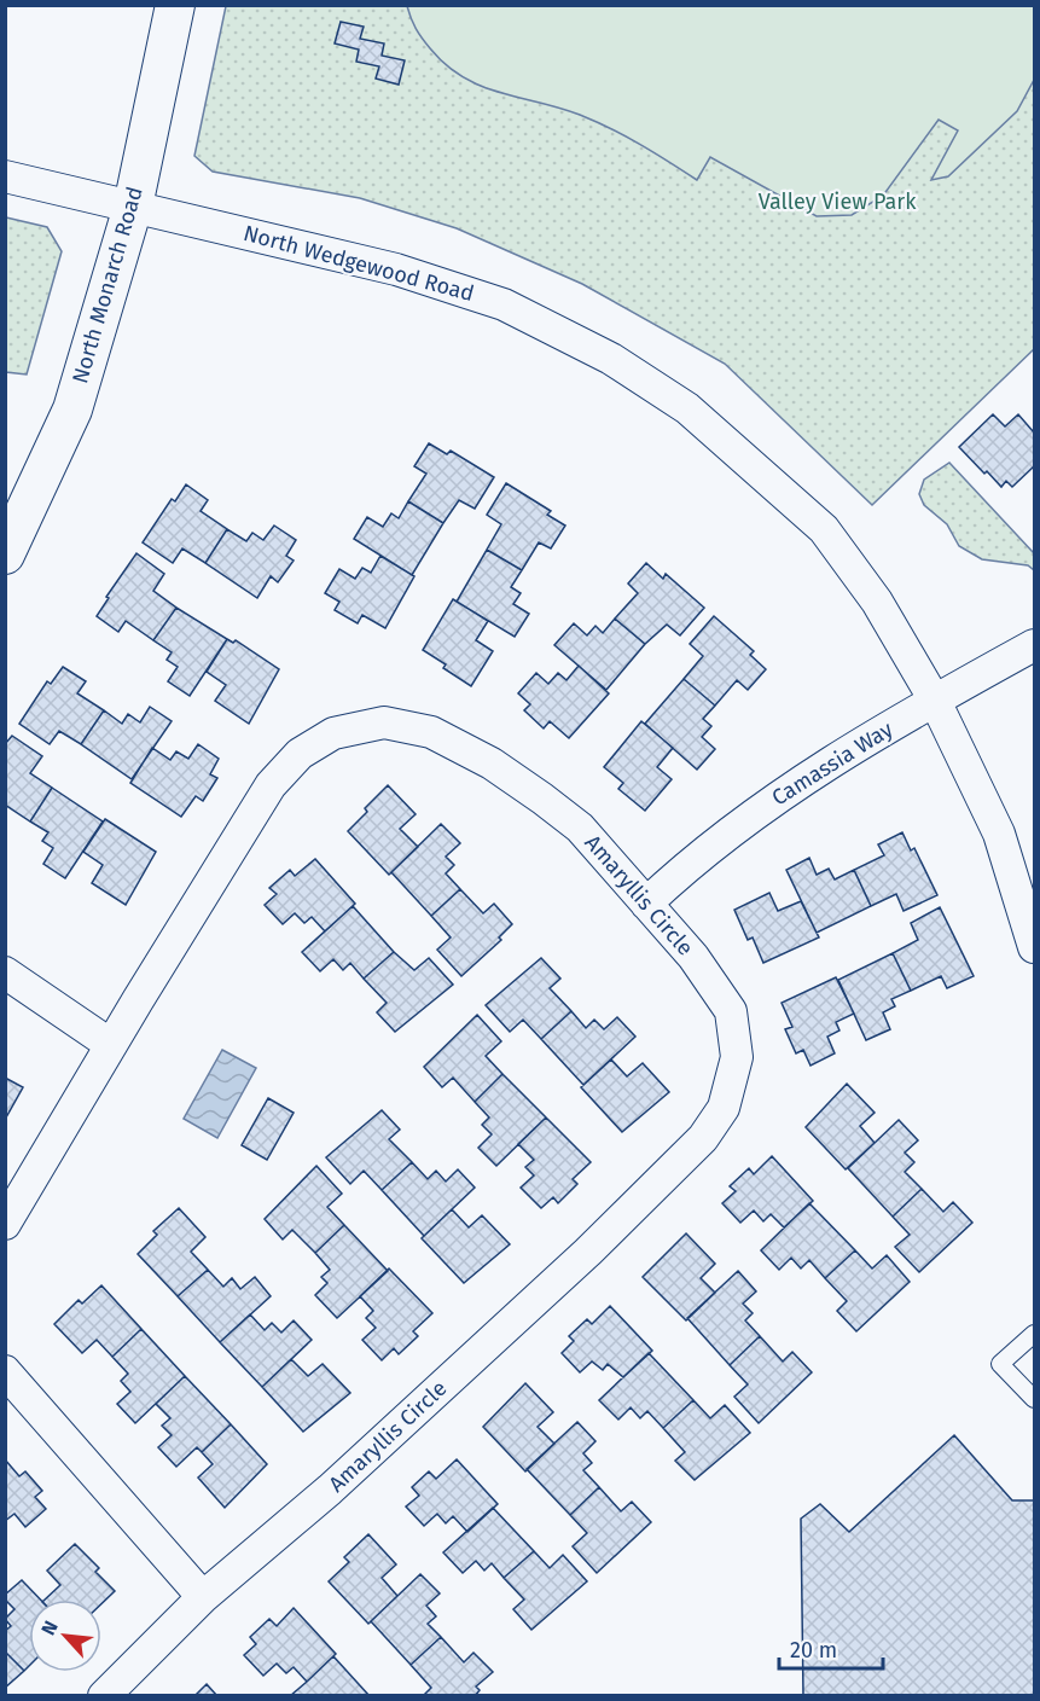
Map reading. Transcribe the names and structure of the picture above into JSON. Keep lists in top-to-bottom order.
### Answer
{
  "streets": {
    "street": [
      "North Wedgewood Road",
      "North Monarch Road",
      "Camassia Way",
      "Amaryllis Circle"
    ]
  },
  "crossings": [
    ["North Wedgewood Road", "North Monarch Road"],
    ["North Wedgewood Road", "Camassia Way"],
    ["Camassia Way", "Amaryllis Circle"]
  ],
  "parks": ["Valley View Park"],
  "scale_bar": "20 m",
  "north": "top left"
}
